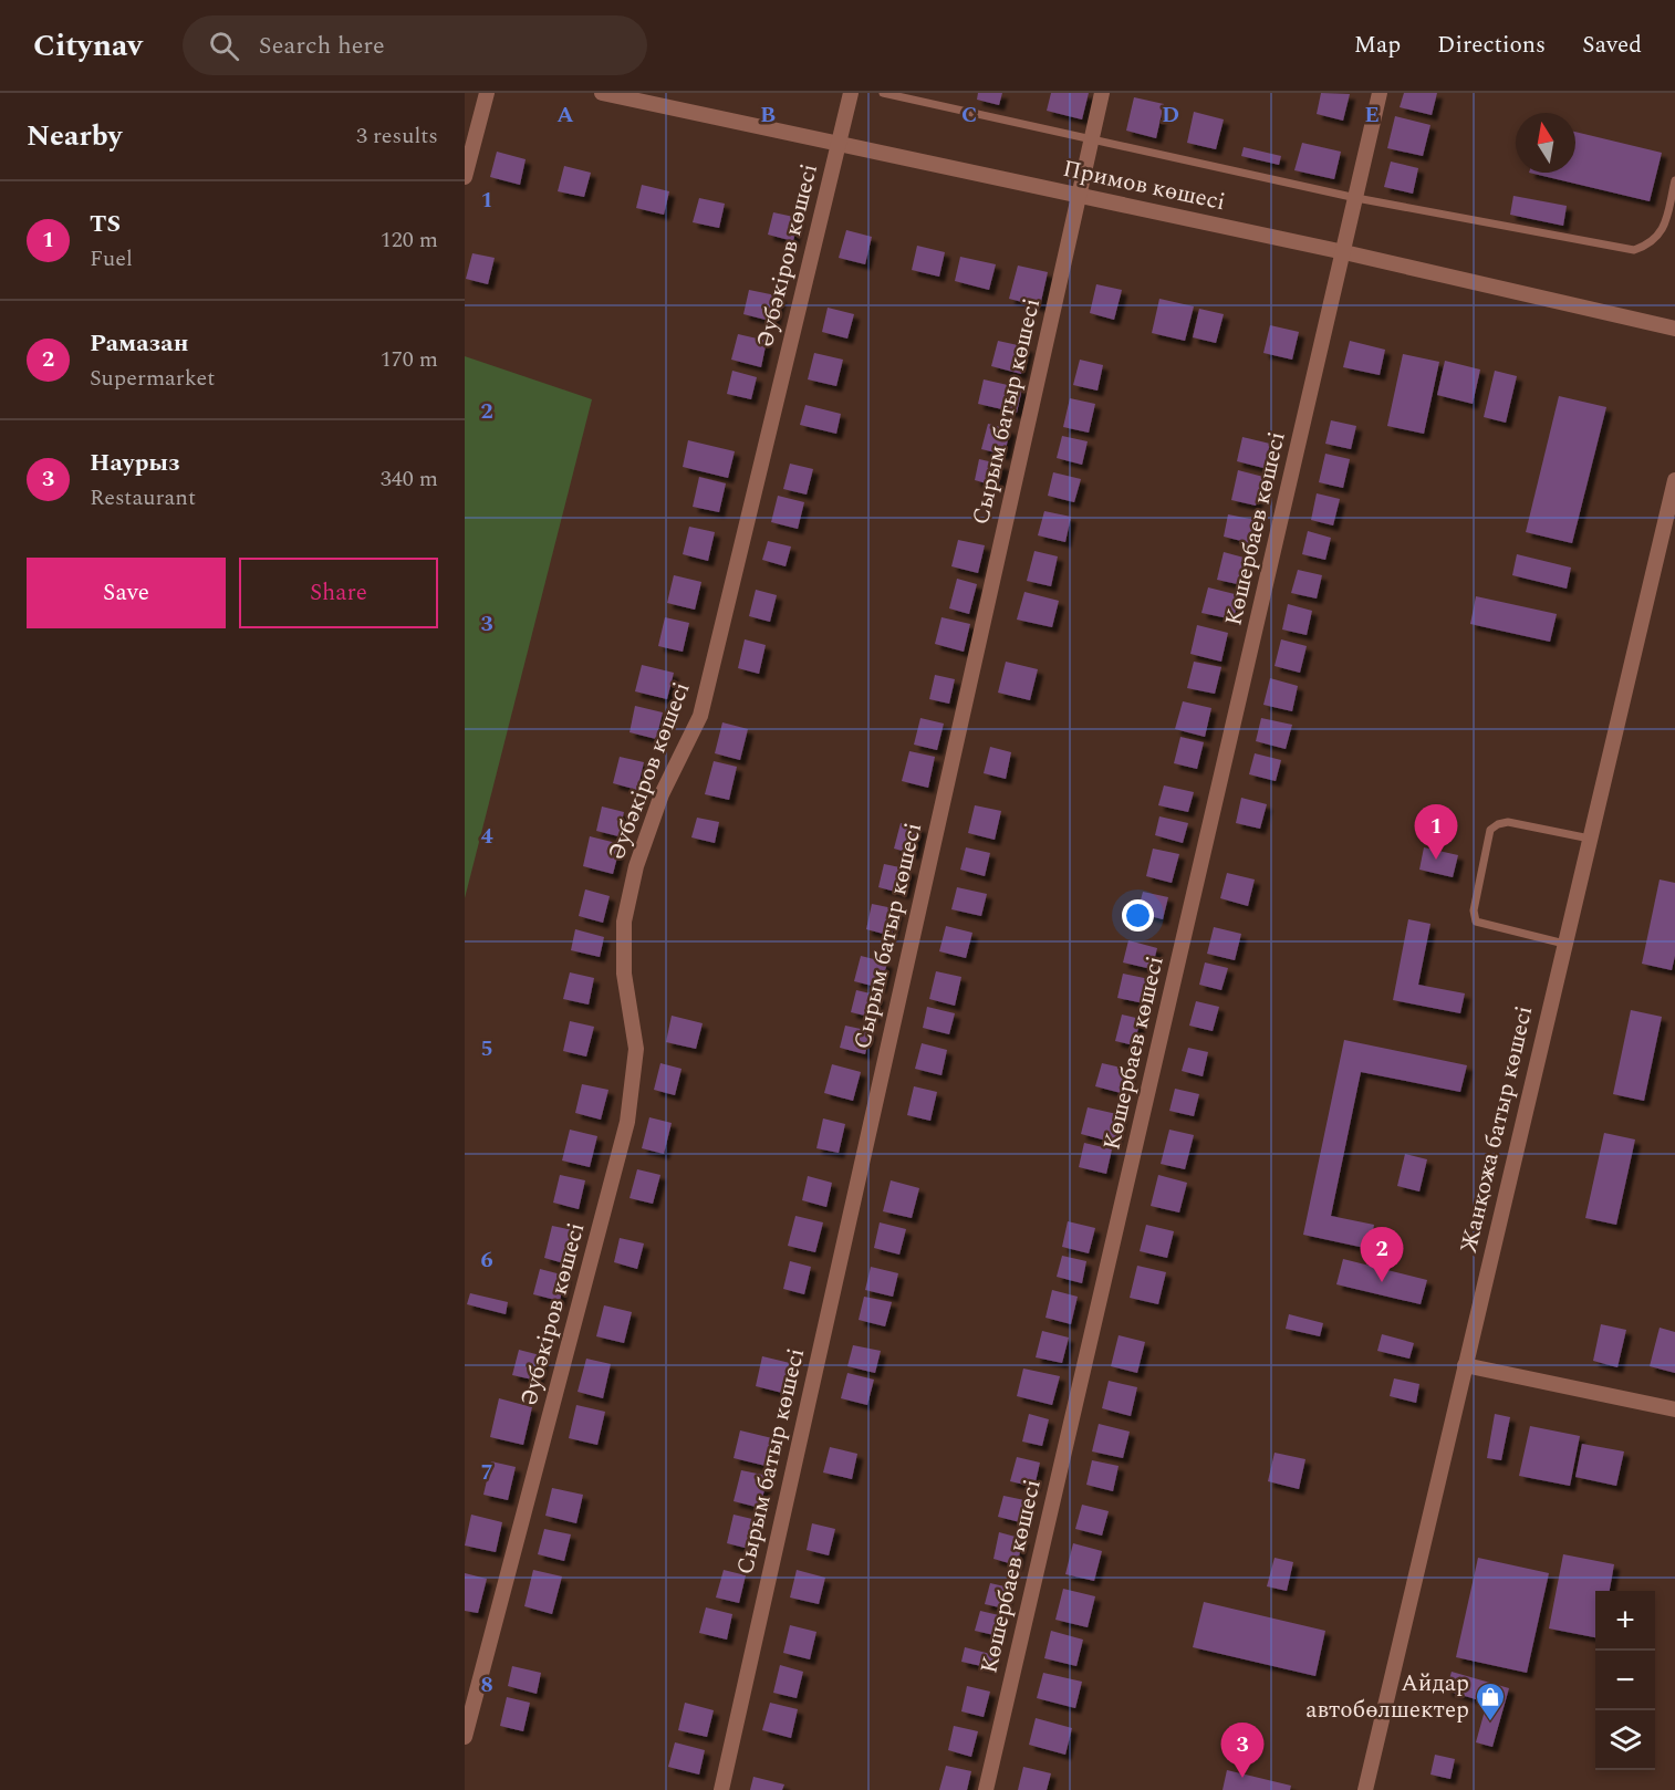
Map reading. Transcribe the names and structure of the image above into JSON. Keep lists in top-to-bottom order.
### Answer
{
  "streets": {
    "street": [
      "Примов көшесі",
      "Әубәкіров көшесі",
      "Сырым батыр көшесі",
      "Көшербаев көшесі",
      "Жанқожа батыр көшесі"
    ]
  },
  "crossings": [
    ["Примов көшесі", "Әубәкіров көшесі"],
    ["Примов көшесі", "Сырым батыр көшесі"],
    ["Примов көшесі", "Көшербаев көшесі"]
  ],
  "places": {
    "shop": ["Айдар автобөлшектер"]
  },
  "north": "top",
  "page": {
    "header": "Citynav",
    "search": "Search here",
    "nav": ["Map", "Directions", "Saved"],
    "heading": ["Nearby", "3 results"],
    "list": [
      {
        "mark": "1",
        "name": "TS",
        "note": "Fuel",
        "value": "120 m"
      },
      {
        "mark": "2",
        "name": "Рамазан",
        "note": "Supermarket",
        "value": "170 m"
      },
      {
        "mark": "3",
        "name": "Наурыз",
        "note": "Restaurant",
        "value": "340 m"
      }
    ],
    "buttons": ["Save", "Share"],
    "pins": ["1", "2", "3"],
    "map_buttons": ["+", "−"]
  },
  "grid": {
    "columns": [
      "A",
      "B",
      "C",
      "D",
      "E"
    ],
    "rows": [
      "1",
      "2",
      "3",
      "4",
      "5",
      "6",
      "7",
      "8"
    ]
  }
}
